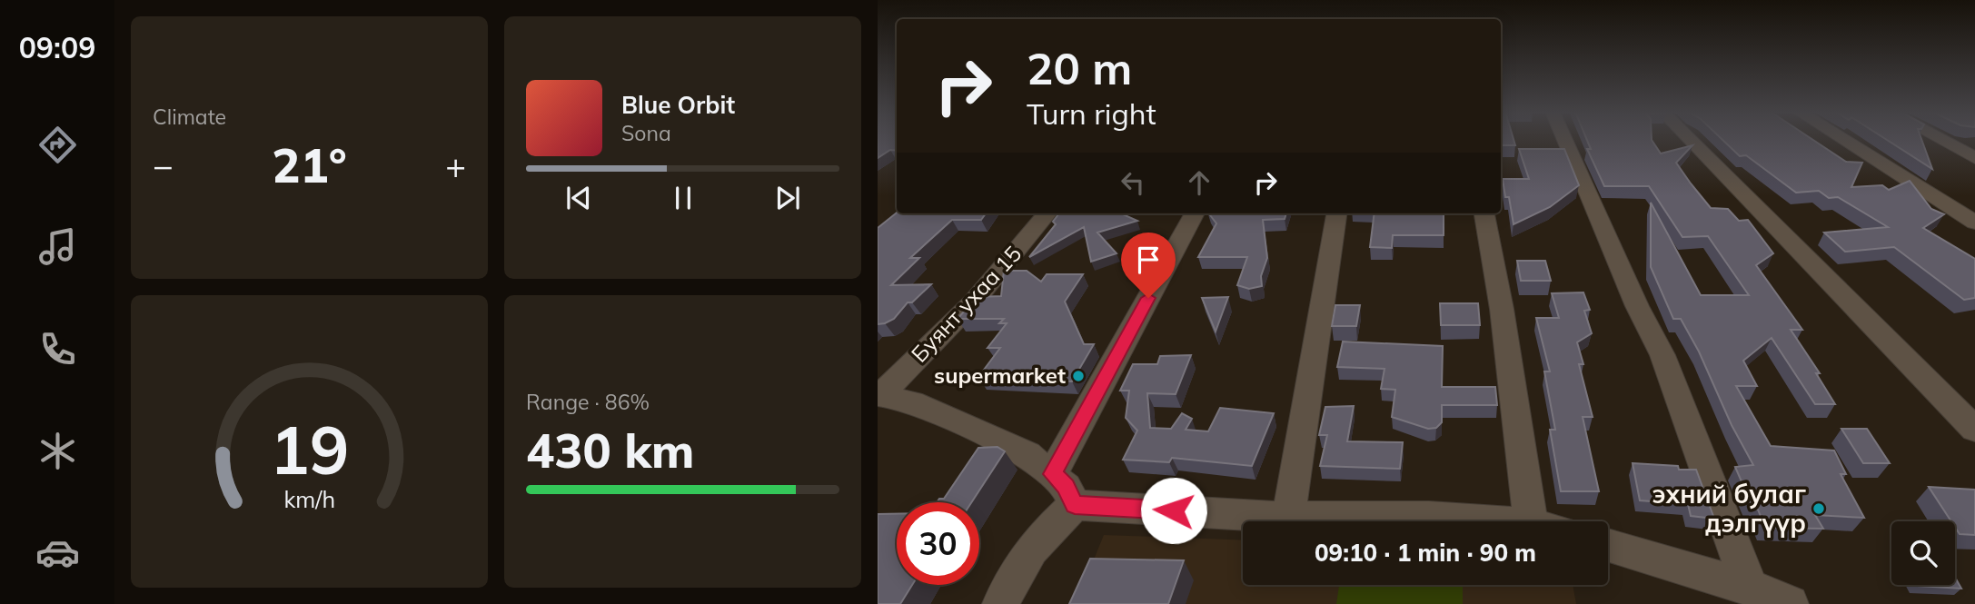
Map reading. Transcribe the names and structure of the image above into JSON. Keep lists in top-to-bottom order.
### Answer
{
  "streets": {
    "street": ["Буянт ухаа 15"]
  },
  "places": ["supermarket", "эхний булаг дэлгүүр"],
  "page": {
    "tabs": "09:09",
    "tile": [
      "Climate",
      ["Range · 86%", "430 km"]
    ],
    "turn": ["20 m", "Turn right"],
    "song": ["Blue Orbit", "Sona"],
    "heat": ["−", "21°", "+"],
    "limit": "30",
    "trip": "09:10 · 1 min · 90 m",
    "gauge": ["19", "km/h"]
  }
}
